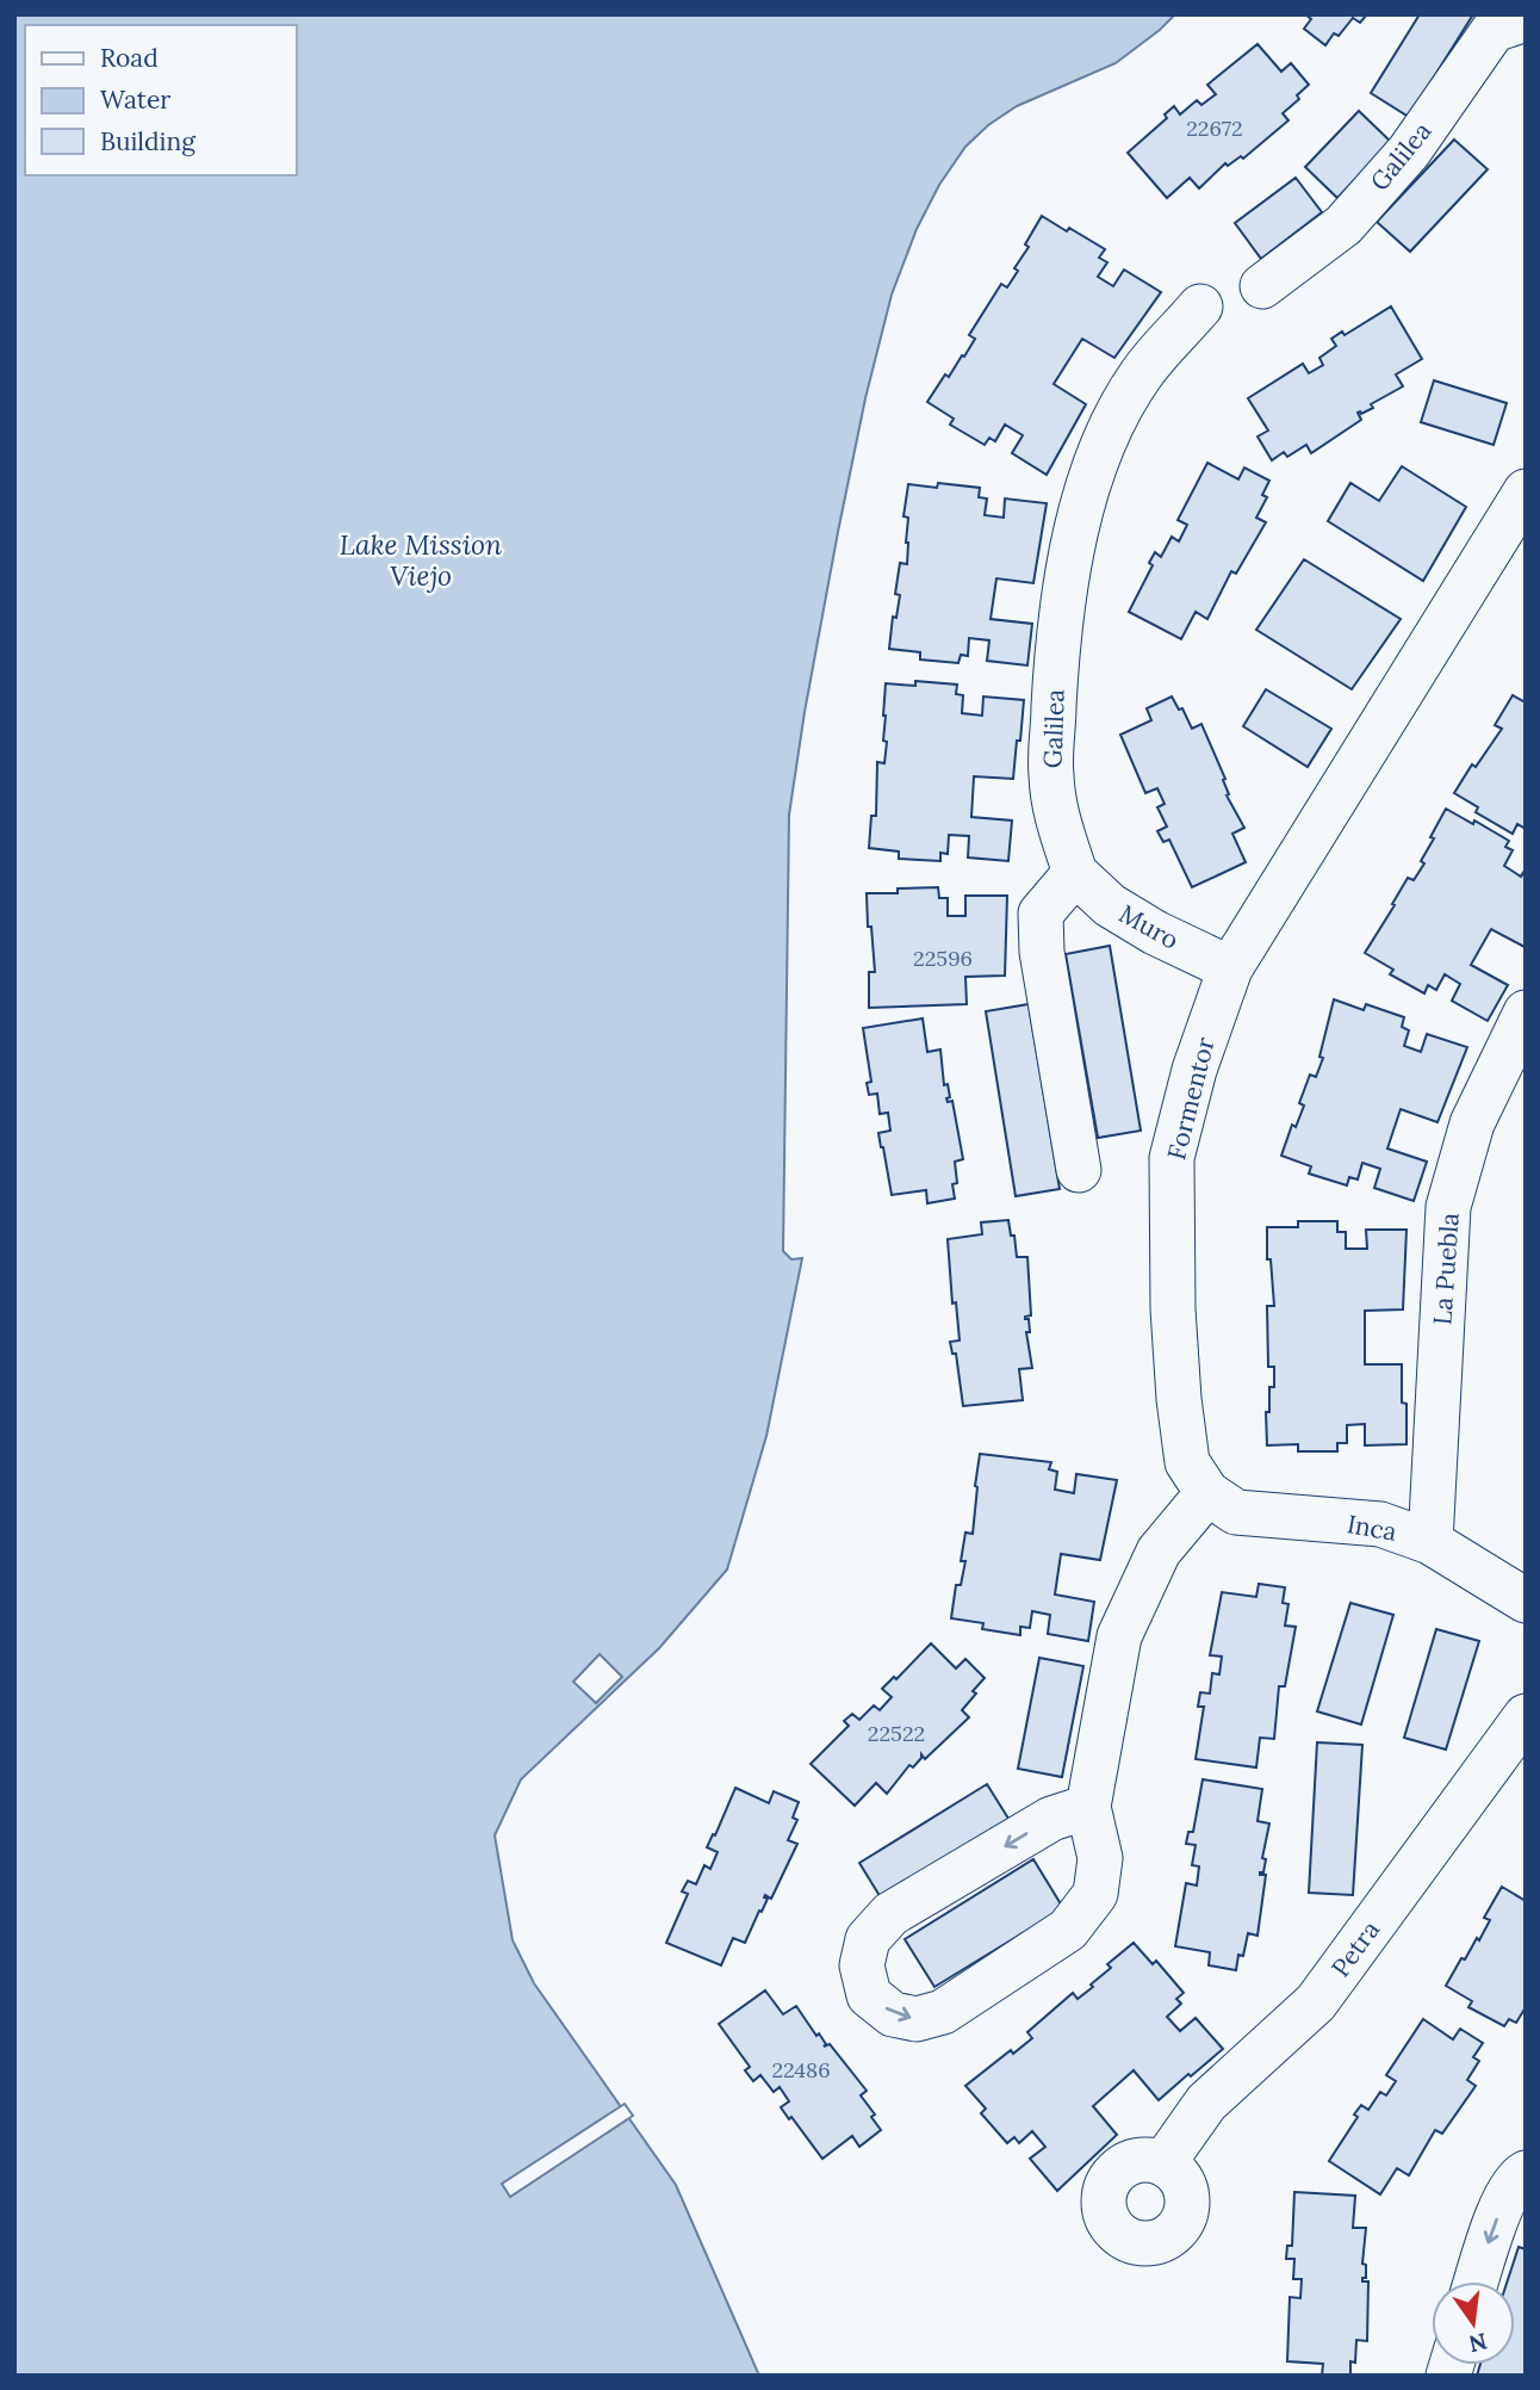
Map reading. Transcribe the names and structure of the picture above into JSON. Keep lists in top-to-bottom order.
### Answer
{
  "streets": {
    "street": [
      "Galilea",
      "Muro",
      "Formentor",
      "La Puebla",
      "Inca",
      "Petra"
    ]
  },
  "crossings": [
    ["Galilea", "Muro"],
    ["Muro", "Formentor"],
    ["Formentor", "Inca"],
    ["La Puebla", "Inca"]
  ],
  "water": ["Lake Mission Viejo"],
  "house_numbers": [
    "22672",
    "22596",
    "22522",
    "22486"
  ],
  "legend": ["Road", "Water", "Building"],
  "north": "bottom"
}
